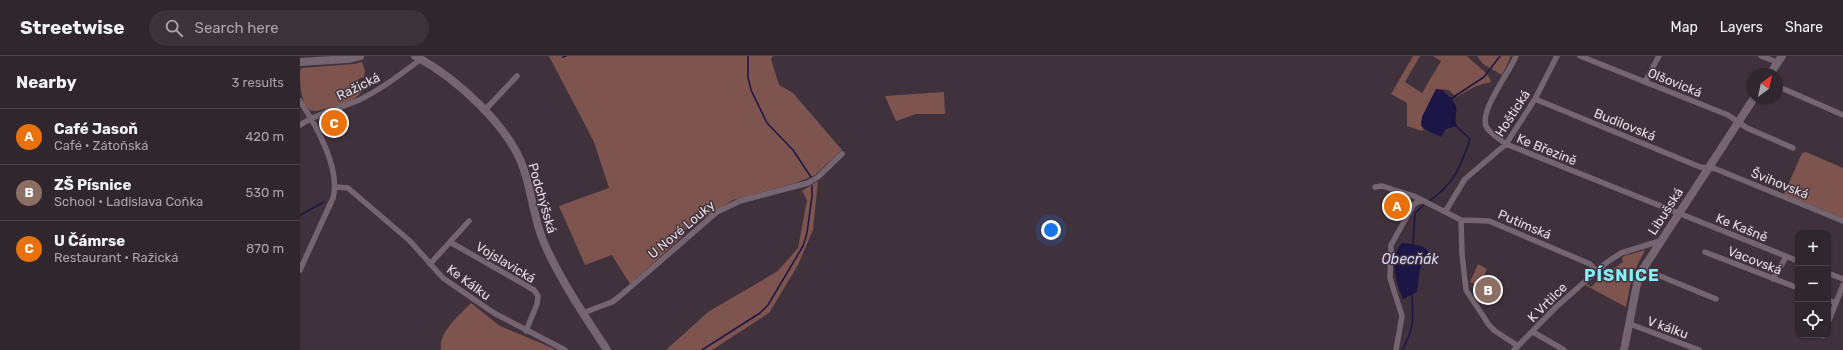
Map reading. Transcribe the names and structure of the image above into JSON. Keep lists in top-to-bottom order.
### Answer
{
  "streets": {
    "street": [
      "Olšovická",
      "Ražická",
      "Hoštická",
      "Budilovská",
      "Ke Březině",
      "Švihovská",
      "Podchýšská",
      "Libušská",
      "Putimská",
      "Ke Kašně",
      "U Nové Louky",
      "Vacovská",
      "Vojslavická",
      "Ke Kálku",
      "K Vrtilce",
      "V kálku"
    ]
  },
  "crossings": [
    ["Olšovická", "Libušská"],
    ["Ražická", "Podchýšská"],
    ["Hoštická", "Budilovská"],
    ["Hoštická", "Ke Březině"],
    ["Hoštická", "Putimská"],
    ["Budilovská", "Švihovská"],
    ["Budilovská", "Libušská"],
    ["Ke Březině", "Libušská"],
    ["Ke Březině", "Ke Kašně"],
    ["Švihovská", "Libušská"],
    ["Podchýšská", "U Nové Louky"],
    ["Libušská", "Ke Kašně"],
    ["Libušská", "K Vrtilce"],
    ["Libušská", "V kálku"],
    ["Putimská", "K Vrtilce"],
    ["Vojslavická", "Ke Kálku"]
  ],
  "districts": ["PÍSNICE"],
  "water": ["Obecňák"],
  "north": "top right",
  "page": {
    "header": "Streetwise",
    "search": "Search here",
    "nav": ["Map", "Layers", "Share"],
    "heading": ["Nearby", "3 results"],
    "list": [
      {
        "mark": "A",
        "name": "Café Jasoň",
        "note": "Café · Zátoňská",
        "value": "420 m"
      },
      {
        "mark": "B",
        "name": "ZŠ Písnice",
        "note": "School · Ladislava Coňka",
        "value": "530 m"
      },
      {
        "mark": "C",
        "name": "U Čámrse",
        "note": "Restaurant · Ražická",
        "value": "870 m"
      }
    ],
    "pins": ["C", "A", "B"],
    "map_buttons": ["+", "−"]
  }
}
